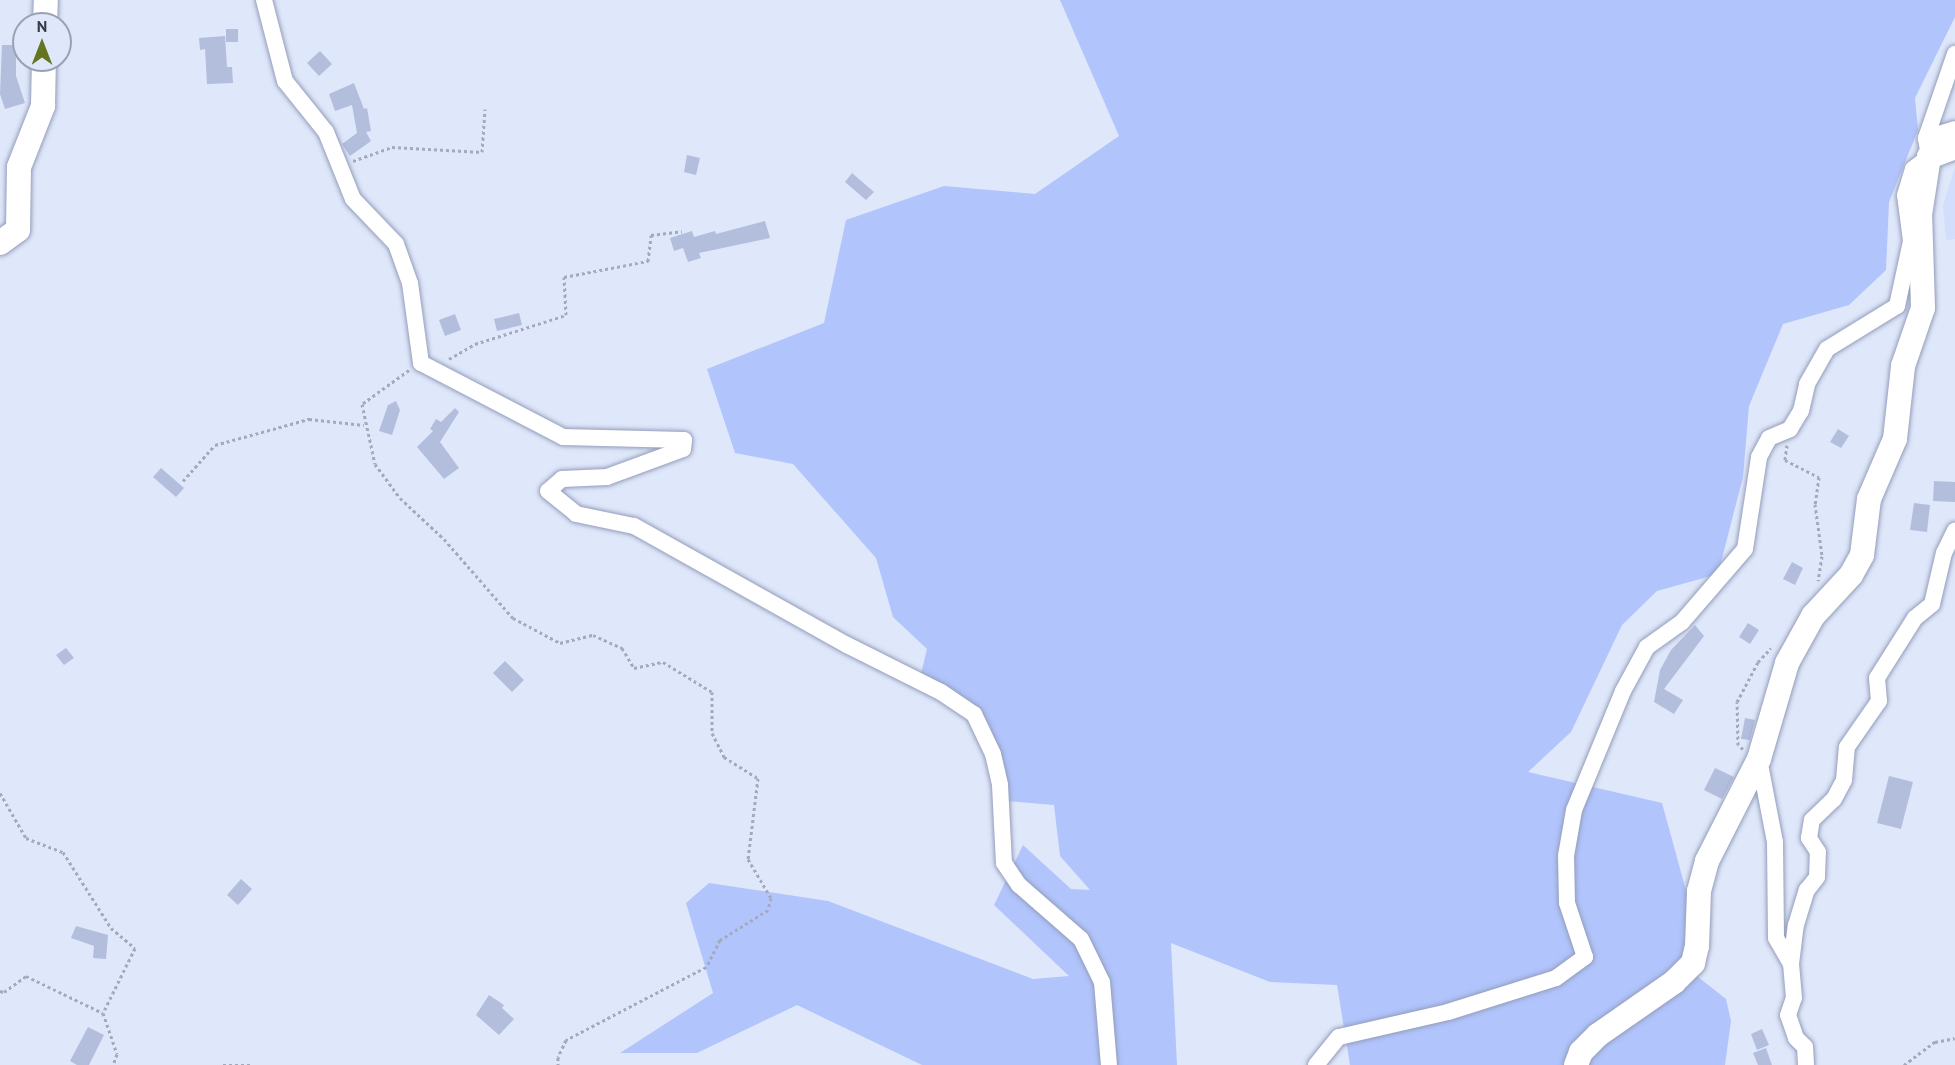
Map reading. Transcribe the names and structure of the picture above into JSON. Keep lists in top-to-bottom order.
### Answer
{
  "north": "top"
}
